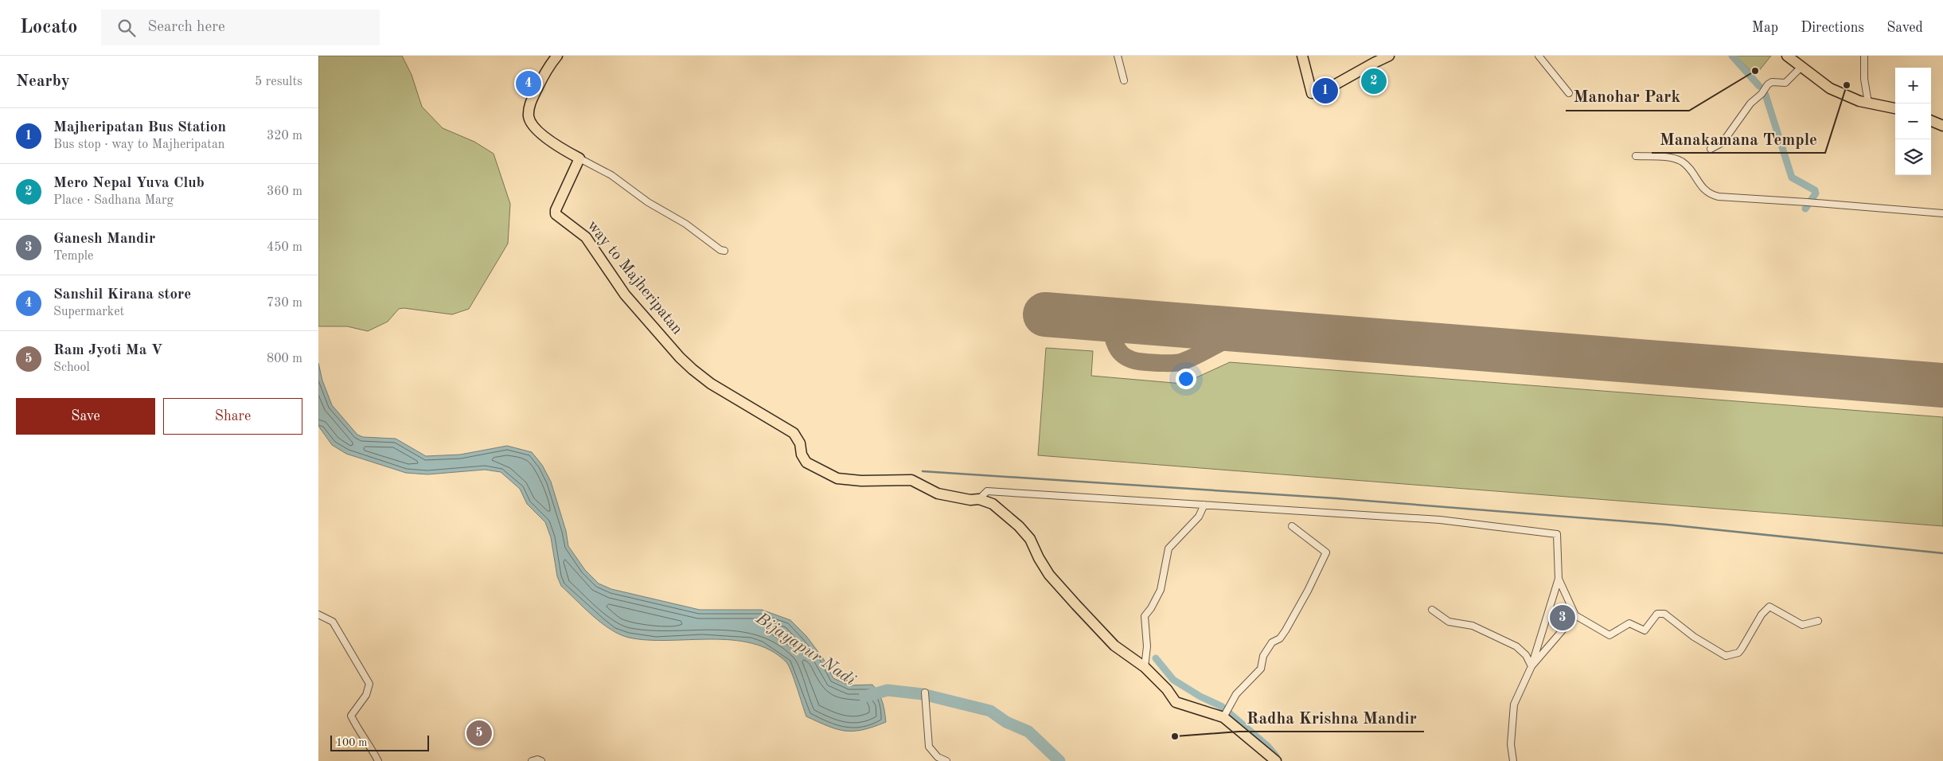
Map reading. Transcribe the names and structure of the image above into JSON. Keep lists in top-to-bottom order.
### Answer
{
  "streets": {
    "main road": ["way to Majheripatan"]
  },
  "water": ["Bijayapur Nadi"],
  "places": ["Manohar Park", "Manakamana Temple", "Radha Krishna Mandir"],
  "scale_bar": "100 m",
  "page": {
    "header": "Locato",
    "search": "Search here",
    "nav": ["Map", "Directions", "Saved"],
    "heading": ["Nearby", "5 results"],
    "pins": [
      "2",
      "4",
      "1",
      "3",
      "5"
    ],
    "map_buttons": ["+", "−"],
    "list": [
      {
        "mark": "1",
        "name": "Majheripatan Bus Station",
        "note": "Bus stop · way to Majheripatan",
        "value": "320 m"
      },
      {
        "mark": "2",
        "name": "Mero Nepal Yuva Club",
        "note": "Place · Sadhana Marg",
        "value": "360 m"
      },
      {
        "mark": "3",
        "name": "Ganesh Mandir",
        "note": "Temple",
        "value": "450 m"
      },
      {
        "mark": "4",
        "name": "Sanshil Kirana store",
        "note": "Supermarket",
        "value": "730 m"
      },
      {
        "mark": "5",
        "name": "Ram Jyoti Ma V",
        "note": "School",
        "value": "800 m"
      }
    ],
    "buttons": ["Save", "Share"],
    "scale": "100 m"
  }
}
